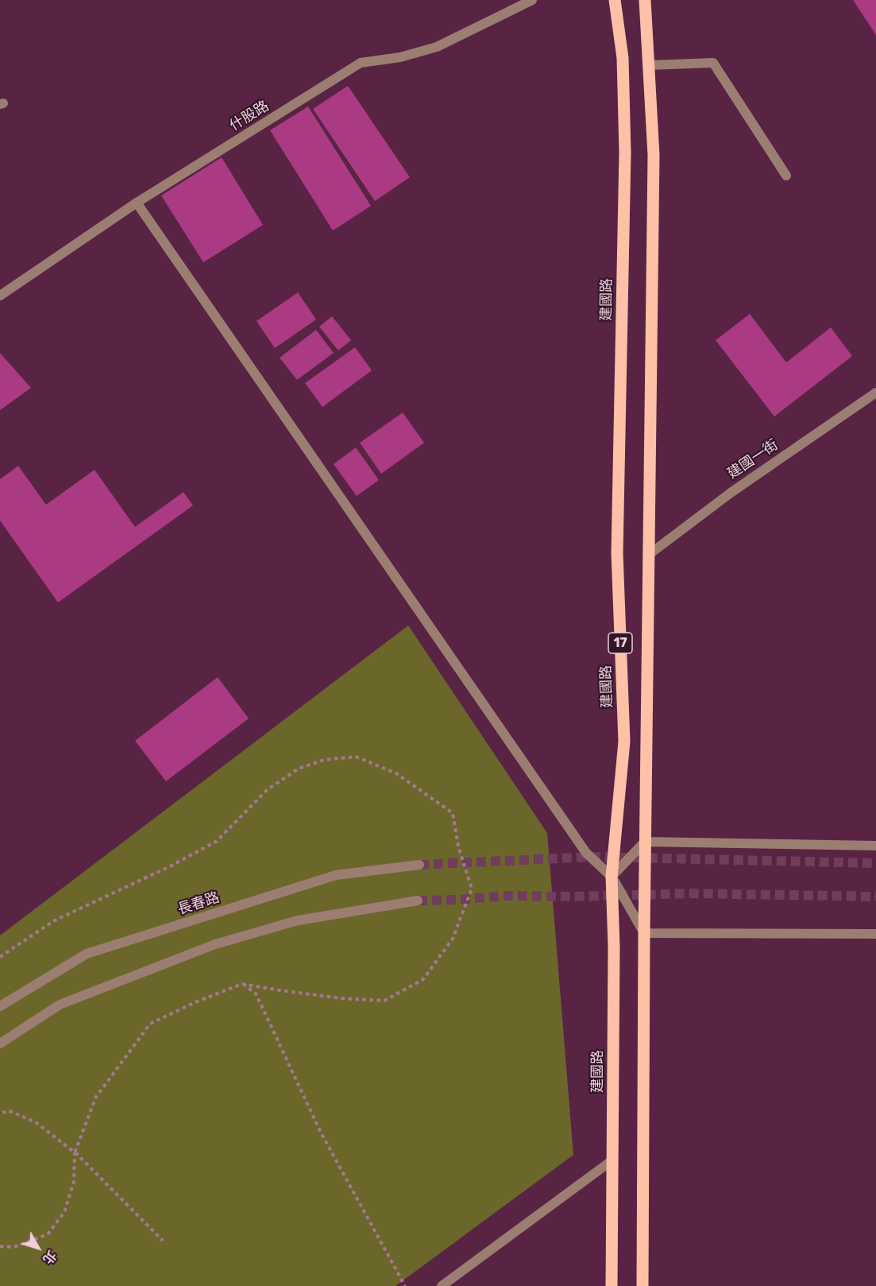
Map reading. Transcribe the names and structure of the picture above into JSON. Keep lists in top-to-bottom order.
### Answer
{
  "streets": {
    "main road": ["建國路", "17"],
    "street": ["什股路", "建國一街", "長春路"]
  },
  "crossings": [
    ["建國一街", "17"]
  ],
  "north": "bottom right"
}
